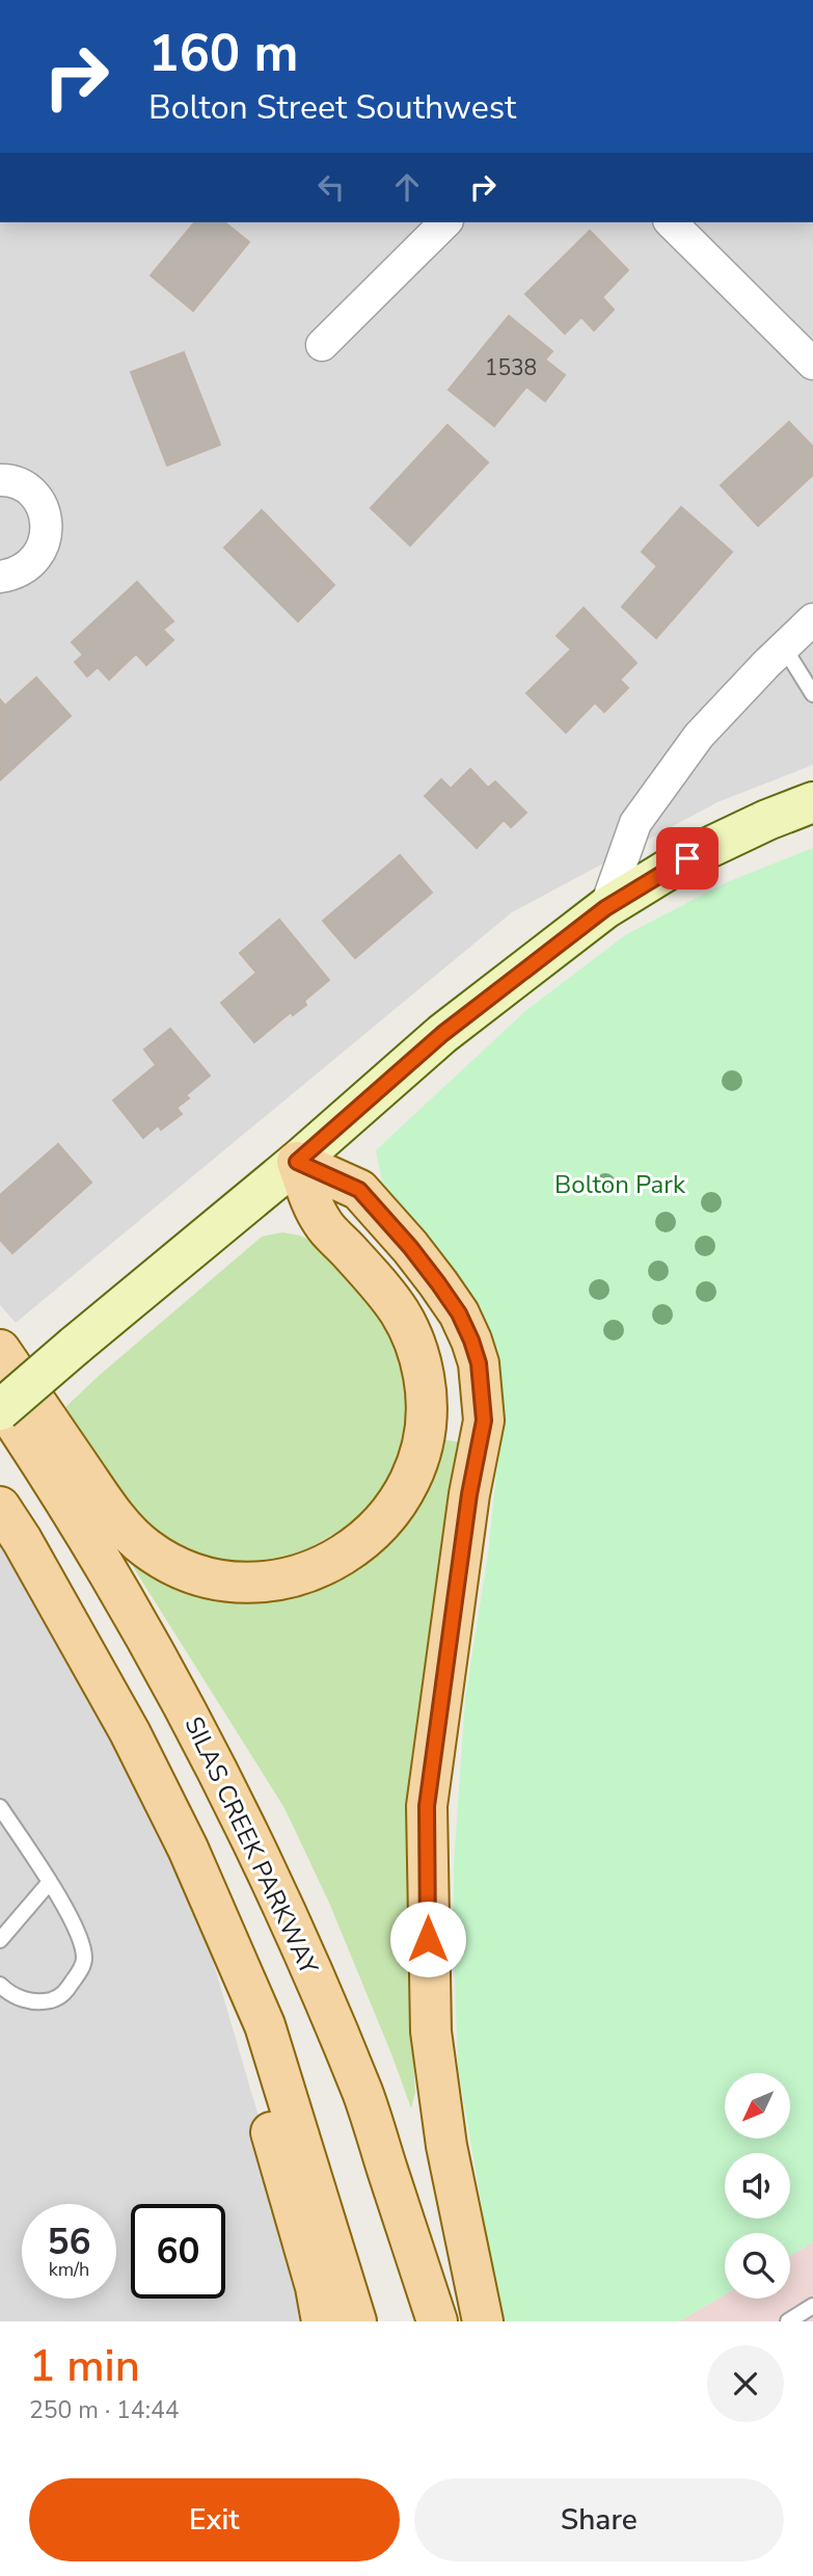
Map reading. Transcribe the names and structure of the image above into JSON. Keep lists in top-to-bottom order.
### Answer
{
  "streets": {
    "main road": ["SILAS CREEK PARKWAY"]
  },
  "parks": ["Bolton Park"],
  "house_numbers": ["1538"],
  "north": "bottom left",
  "page": {
    "turn": ["160 m", "Bolton Street Southwest"],
    "speed": "56 km/h",
    "limit": "60",
    "heading": ["1 min", "250 m · 14:44"],
    "buttons": ["Exit", "Share"]
  }
}
